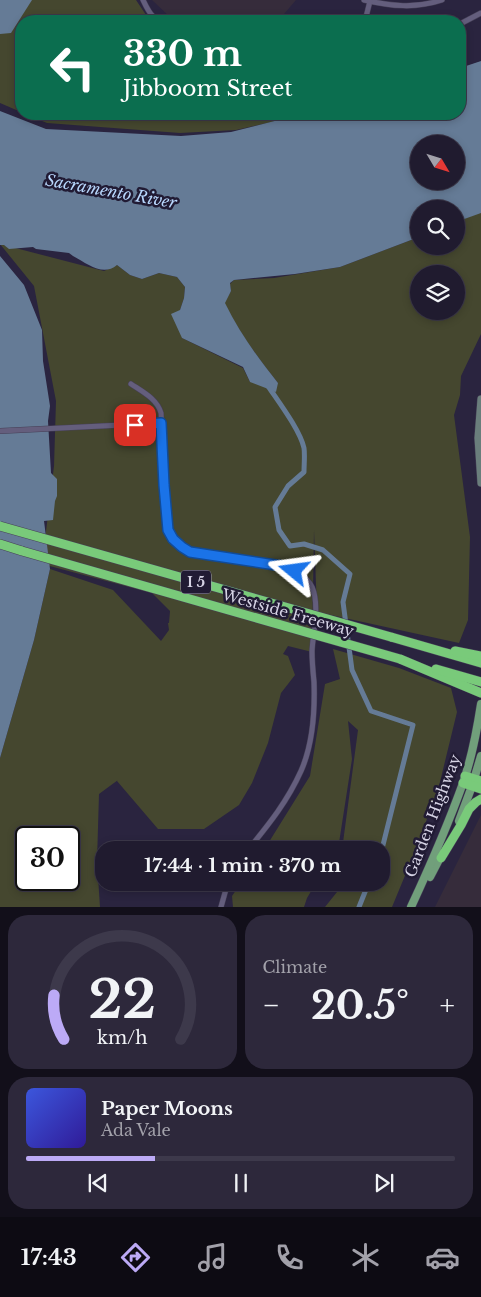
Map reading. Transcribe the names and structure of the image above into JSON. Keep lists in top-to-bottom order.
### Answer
{
  "streets": {
    "highway": ["I 5", "Westside Freeway"],
    "main road": ["Garden Highway"]
  },
  "water": ["Sacramento River"],
  "north": "bottom right",
  "page": {
    "turn": ["330 m", "Jibboom Street"],
    "limit": "30",
    "trip": "17:44 · 1 min · 370 m",
    "tile": "Climate",
    "heat": ["−", "20.5°", "+"],
    "song": ["Paper Moons", "Ada Vale"],
    "tabs": "17:43",
    "gauge": ["22", "km/h"]
  }
}
